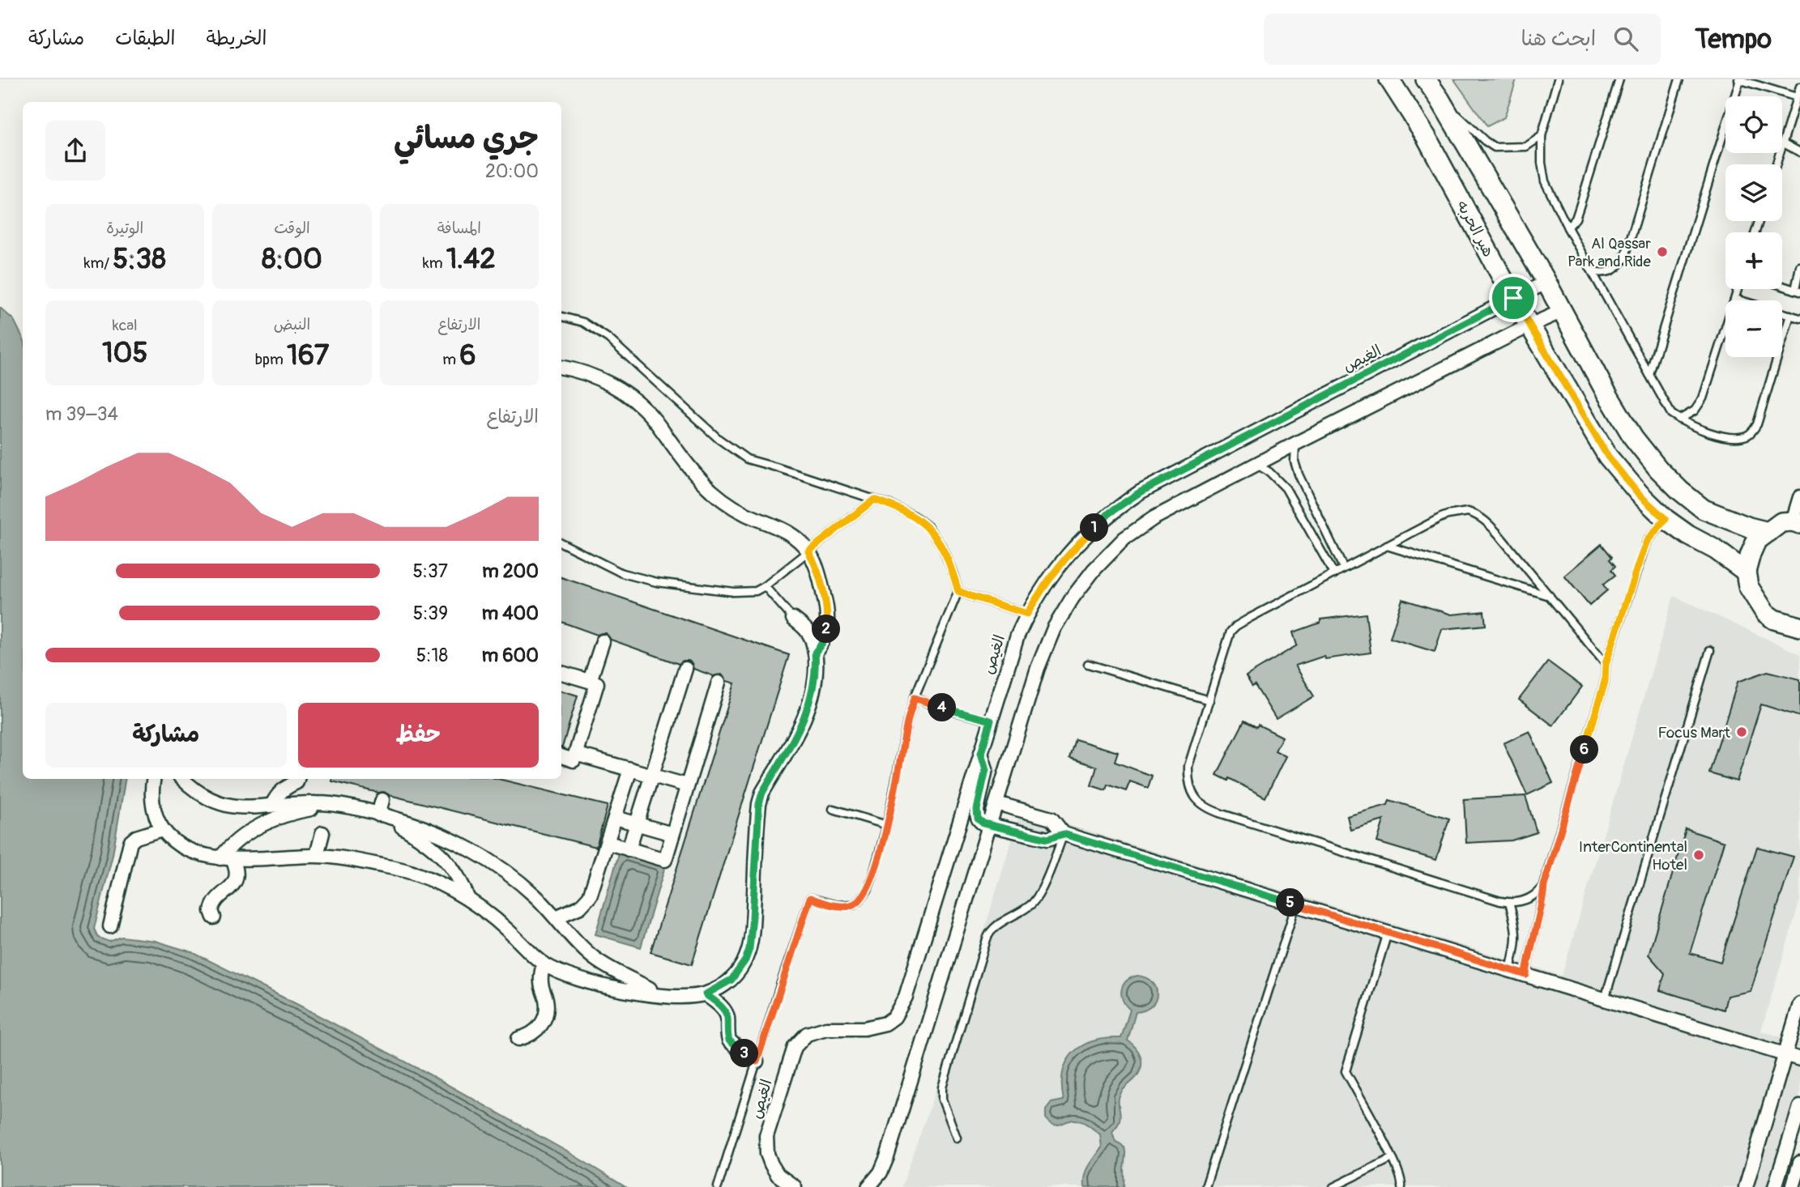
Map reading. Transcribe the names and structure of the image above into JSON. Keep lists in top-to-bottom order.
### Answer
{
  "streets": {
    "main road": ["هير الحربه"],
    "street": ["الغيص"]
  },
  "crossings": [
    ["هير الحربه", "الغيص"]
  ],
  "places": ["Al Qassar Park and Ride", "Focus Mart", "InterContinental Hotel"],
  "page": {
    "header": "Tempo",
    "search": "ابحث هنا",
    "nav": ["الخريطة", "الطبقات", "مشاركة"],
    "map_buttons": ["+", "−"],
    "heading": ["جري مسائي", "20:00"],
    "stats": [
      ["المسافة", "1.42 km"],
      ["الوقت", "8:00"],
      ["الوتيرة", "5:38 /km"],
      ["الارتفاع", "6 m"],
      ["النبض", "167 bpm"],
      ["kcal", "105"]
    ],
    "chart": ["الارتفاع", "34–39 m"],
    "pins": [
      "1",
      "2",
      "4",
      "6",
      "5",
      "3"
    ],
    "list": [
      {
        "name": "200 m",
        "note": "5:37"
      },
      {
        "name": "400 m",
        "note": "5:39"
      },
      {
        "name": "600 m",
        "note": "5:18"
      }
    ],
    "buttons": ["حفظ", "مشاركة"]
  }
}
